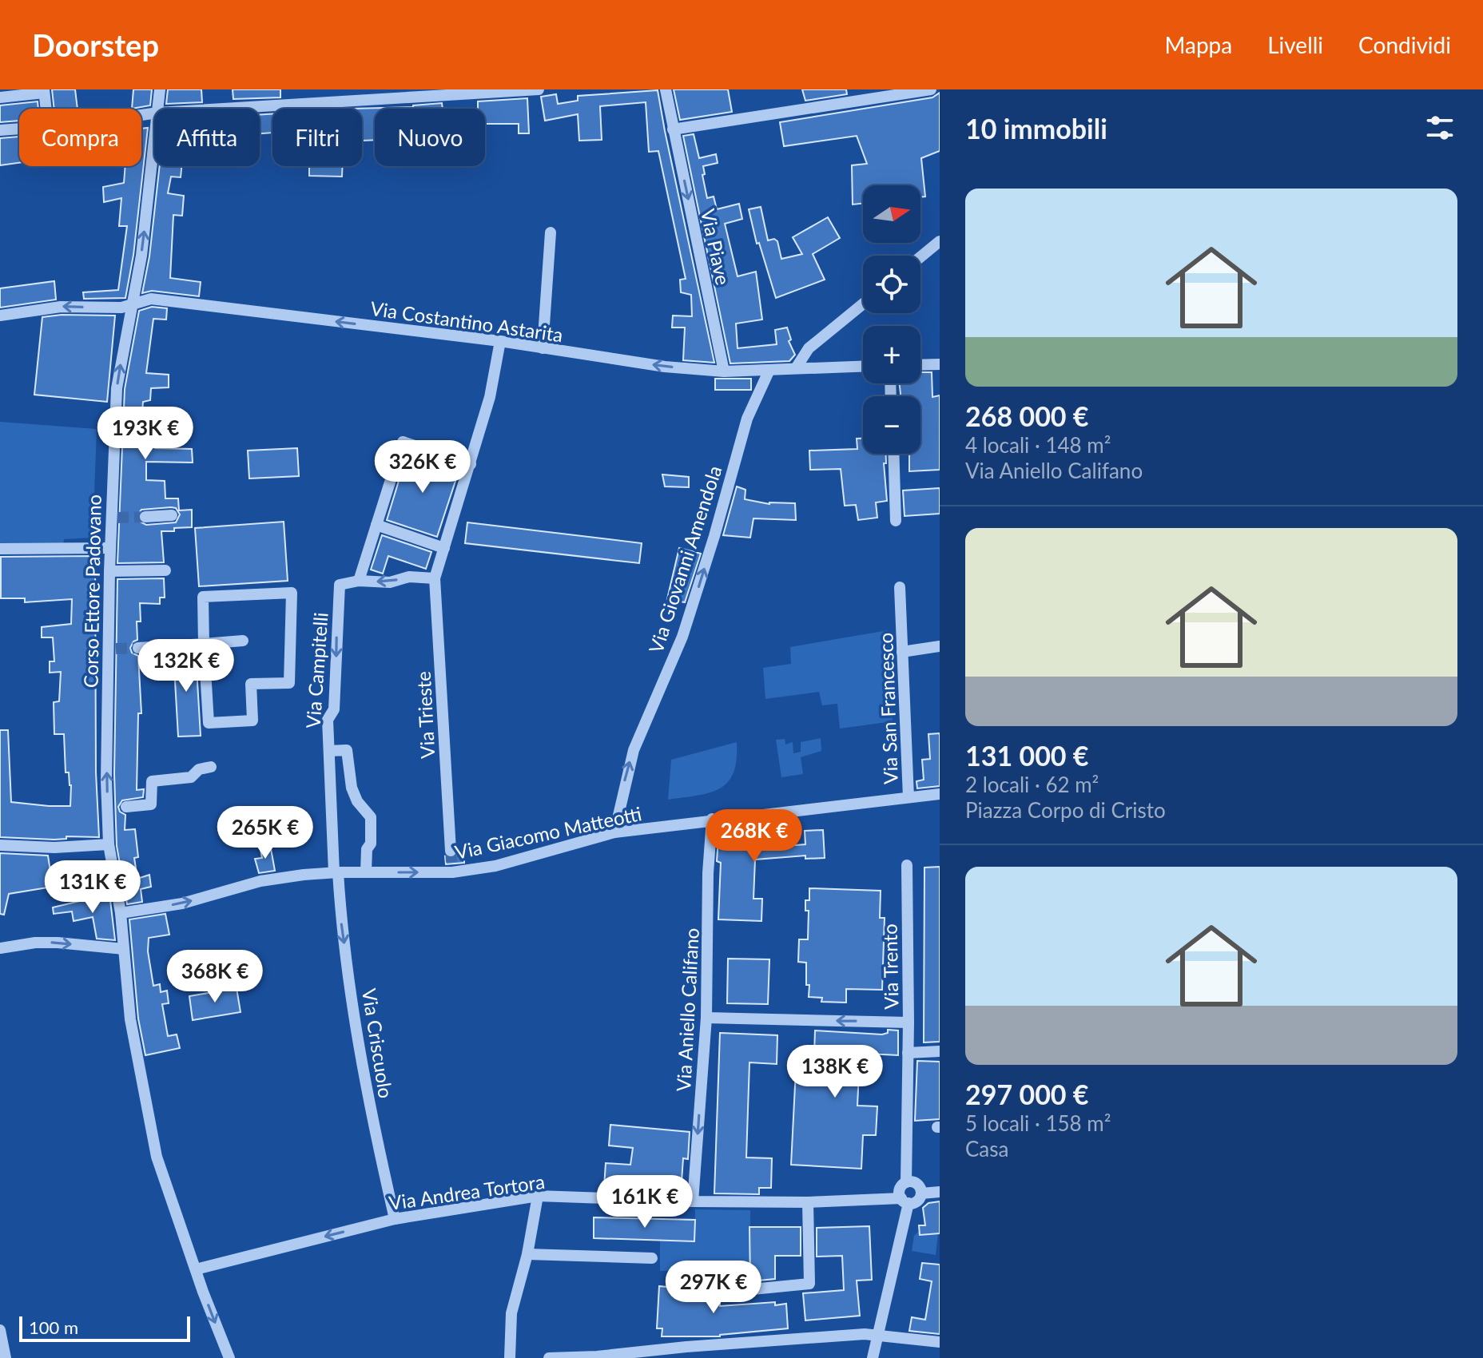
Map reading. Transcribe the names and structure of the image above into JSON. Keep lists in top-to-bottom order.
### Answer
{
  "streets": {
    "street": [
      "Via Piave",
      "Via Costantino Astarita",
      "Via Giovanni Amendola",
      "Corso Ettore Padovano",
      "Via Campitelli",
      "Via San Francesco",
      "Via Trieste",
      "Via Giacomo Matteotti",
      "Via Trento",
      "Via Aniello Califano",
      "Via Criscuolo",
      "Via Andrea Tortora"
    ]
  },
  "crossings": [
    ["Via Piave", "Via Costantino Astarita"],
    ["Via Costantino Astarita", "Via Giovanni Amendola"],
    ["Via Costantino Astarita", "Corso Ettore Padovano"],
    ["Via Costantino Astarita", "Via Trieste"],
    ["Via Giovanni Amendola", "Via Giacomo Matteotti"],
    ["Corso Ettore Padovano", "Via Giacomo Matteotti"],
    ["Corso Ettore Padovano", "Via Andrea Tortora"],
    ["Via Campitelli", "Via Giacomo Matteotti"],
    ["Via Campitelli", "Via Criscuolo"],
    ["Via San Francesco", "Via Giacomo Matteotti"],
    ["Via Giacomo Matteotti", "Via Aniello Califano"],
    ["Via Giacomo Matteotti", "Via Criscuolo"],
    ["Via Trento", "Via Andrea Tortora"],
    ["Via Aniello Califano", "Via Andrea Tortora"],
    ["Via Criscuolo", "Via Andrea Tortora"]
  ],
  "one_way": [
    "Via Piave",
    "Via Costantino Astarita",
    "Via Giovanni Amendola",
    "Via Campitelli",
    "Via Giacomo Matteotti",
    "Via Aniello Califano",
    "Via Criscuolo"
  ],
  "scale_bar": "100 m",
  "north": "right",
  "page": {
    "header": "Doorstep",
    "nav": ["Mappa", "Livelli", "Condividi"],
    "heading": "10 immobili",
    "chip": [
      "Compra",
      "Affitta",
      "Filtri",
      "Nuovo"
    ],
    "list": [
      {
        "name": "268 000 €",
        "note": "4 locali · 148 m² · Via Aniello Califano"
      },
      {
        "name": "131 000 €",
        "note": "2 locali · 62 m² · Piazza Corpo di Cristo"
      },
      {
        "name": "297 000 €",
        "note": "5 locali · 158 m² · Casa"
      }
    ],
    "map_buttons": ["+", "−"],
    "price": [
      "193K €",
      "326K €",
      "132K €",
      "265K €",
      "268K €",
      "131K €",
      "368K €",
      "138K €",
      "161K €",
      "297K €"
    ],
    "scale": "100 m"
  }
}
